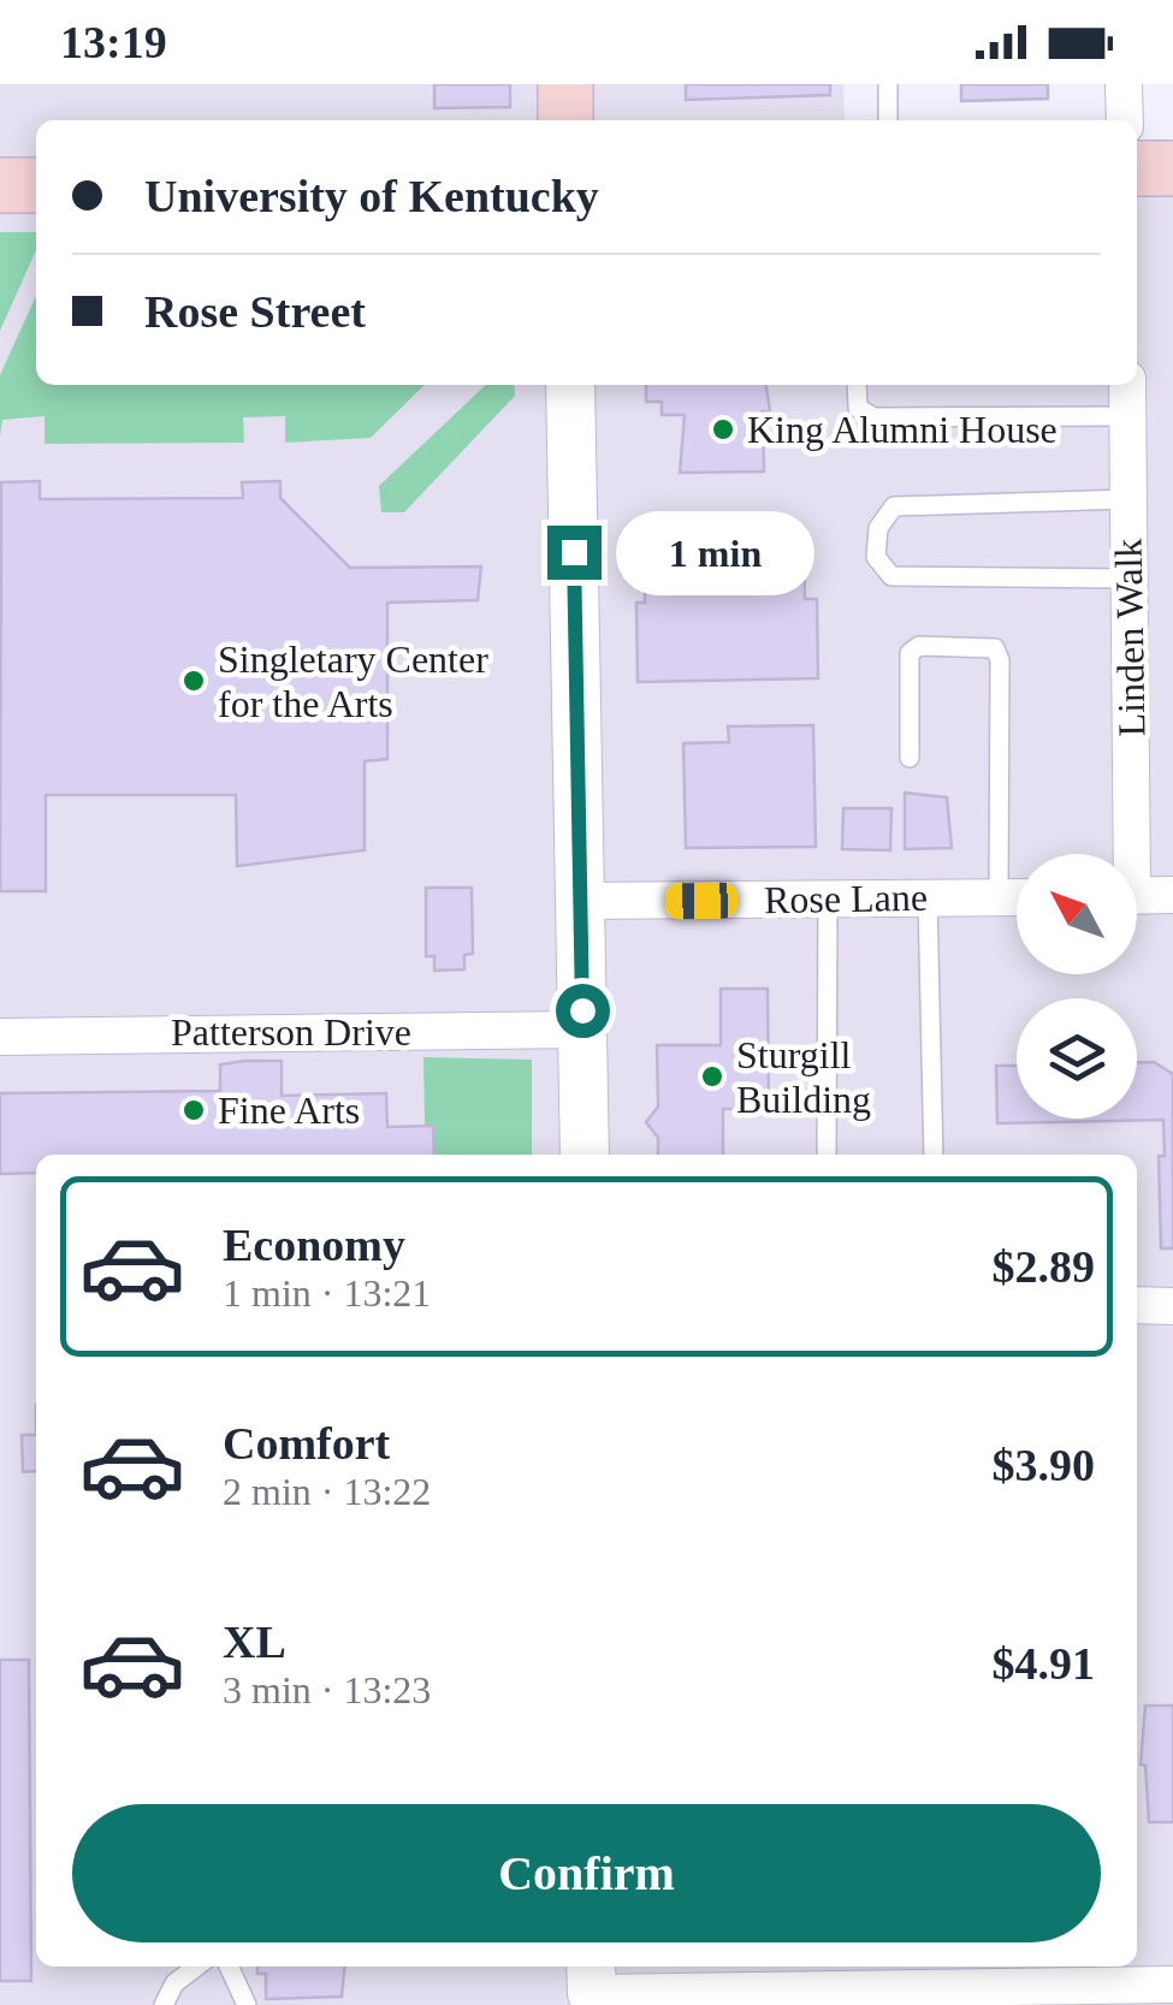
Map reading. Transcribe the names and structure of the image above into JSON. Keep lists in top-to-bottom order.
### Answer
{
  "streets": {
    "street": ["Linden Walk", "Rose Lane", "Patterson Drive"]
  },
  "places": [
    "King Alumni House",
    "Singletary Center for the Arts",
    "Sturgill Building",
    "Fine Arts"
  ],
  "north": "top left",
  "page": {
    "status": "13:19",
    "banner": ["University of Kentucky", "Rose Street"],
    "bubble": "1 min",
    "list": [
      {
        "name": "Economy",
        "note": "1 min · 13:21",
        "value": "$2.89"
      },
      {
        "name": "Comfort",
        "note": "2 min · 13:22",
        "value": "$3.90"
      },
      {
        "name": "XL",
        "note": "3 min · 13:23",
        "value": "$4.91"
      }
    ],
    "buttons": "Confirm"
  }
}
